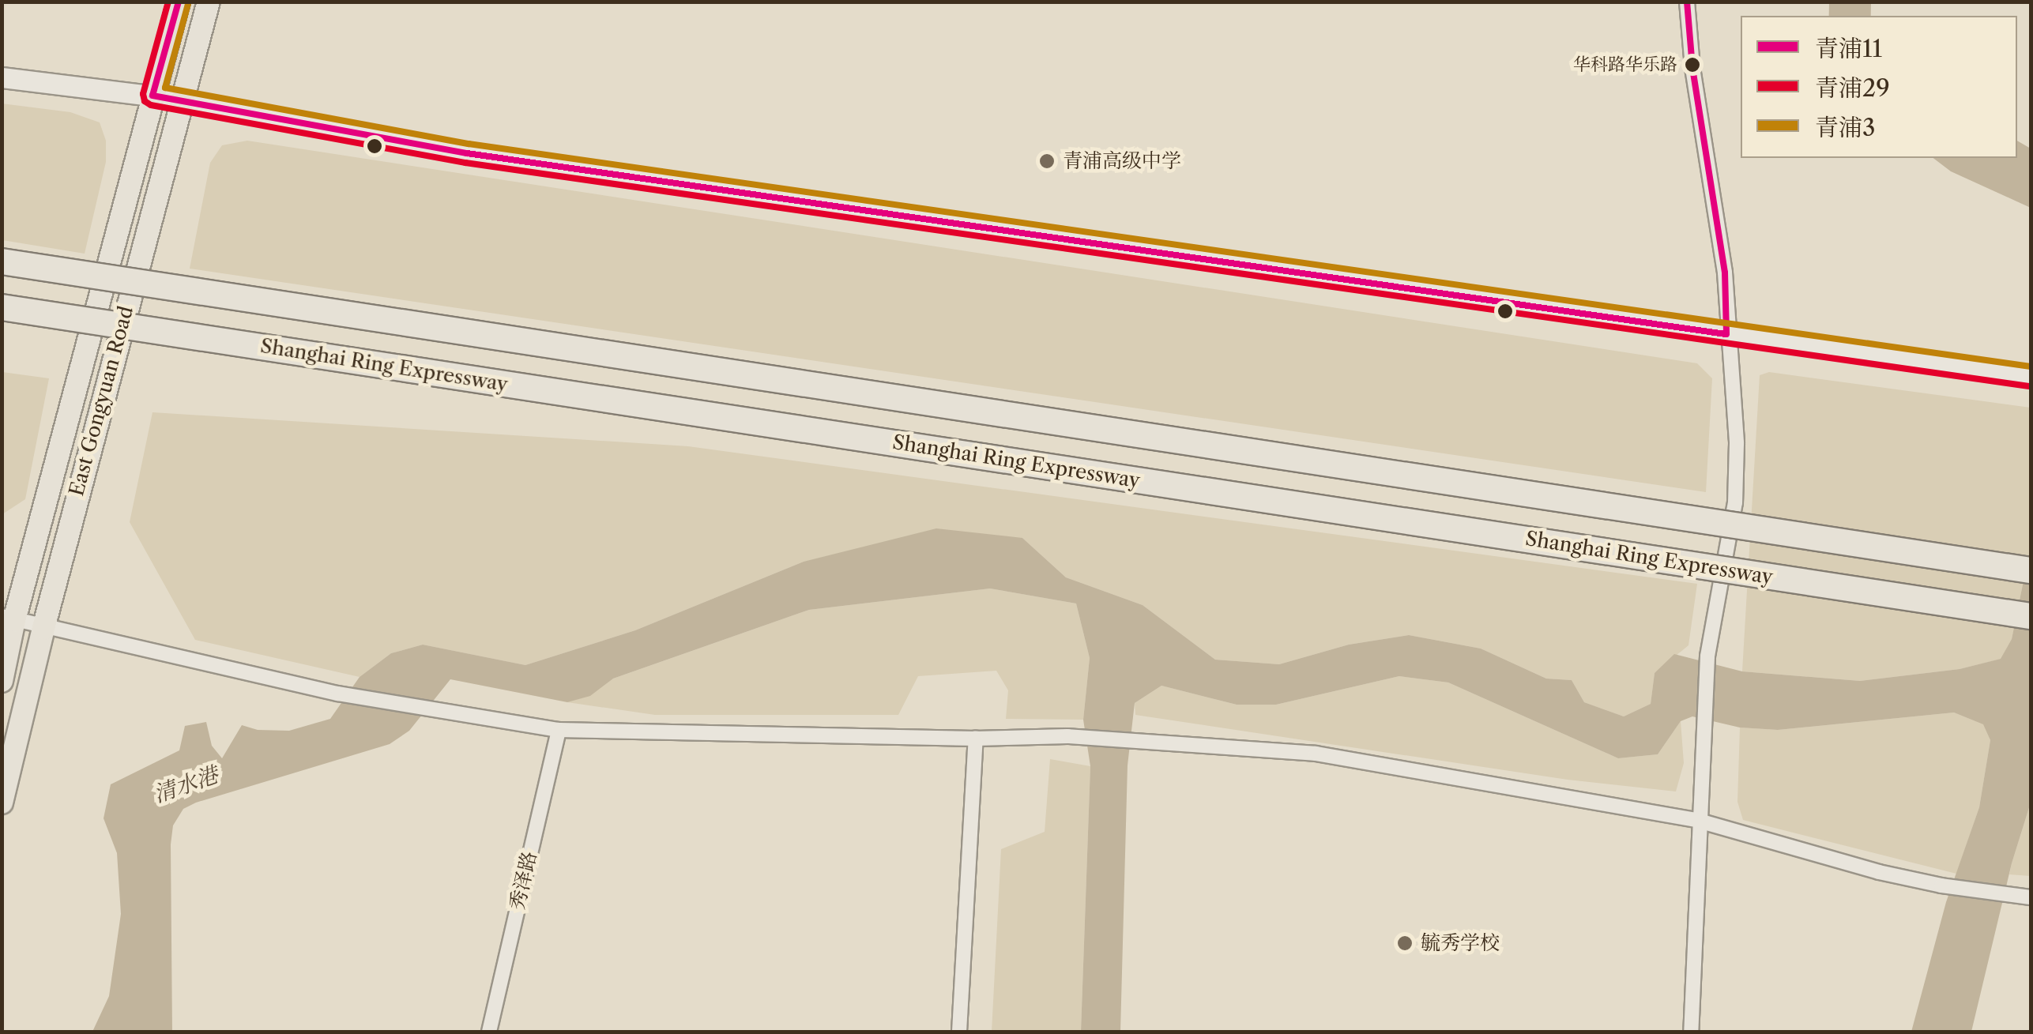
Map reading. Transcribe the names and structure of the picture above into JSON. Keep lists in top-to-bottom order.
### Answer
{
  "streets": {
    "highway": ["Shanghai Ring Expressway"],
    "main road": ["East Gongyuan Road"],
    "street": ["秀泽路"]
  },
  "water": ["清水港"],
  "places": ["华科路华乐路", "青浦高级中学", "毓秀学校"],
  "lines": ["transit line 青浦11", "transit line 青浦29", "transit line 青浦3"],
  "legend": ["青浦11", "青浦29", "青浦3"]
}
